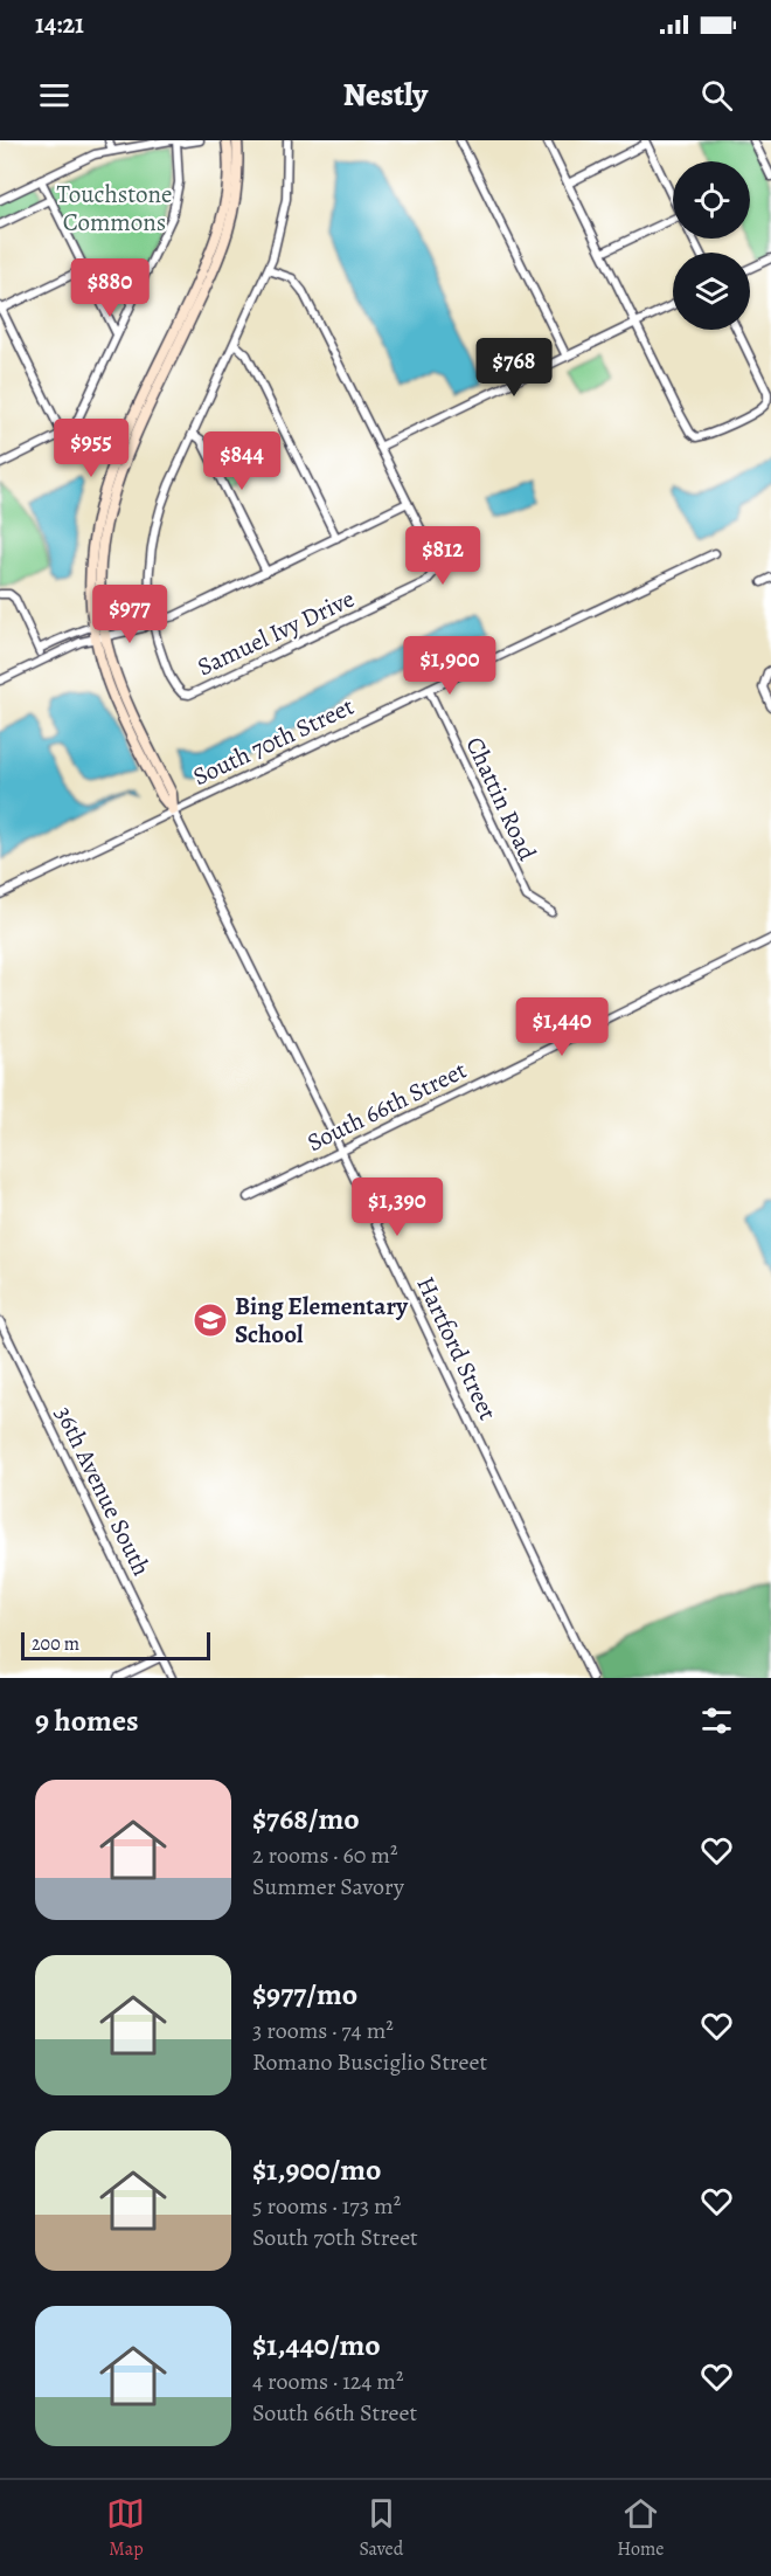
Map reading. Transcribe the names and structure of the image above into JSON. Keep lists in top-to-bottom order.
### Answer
{
  "streets": {
    "street": [
      "Samuel Ivy Drive",
      "South 70th Street",
      "Chattin Road",
      "South 66th Street",
      "Hartford Street",
      "36th Avenue South"
    ]
  },
  "crossings": [
    ["South 70th Street", "Chattin Road"],
    ["South 70th Street", "Hartford Street"],
    ["South 66th Street", "Hartford Street"]
  ],
  "parks": ["Touchstone Commons"],
  "places": {
    "school or university": ["Bing Elementary School"]
  },
  "scale_bar": "200 m",
  "page": {
    "status": "14:21",
    "header": "Nestly",
    "price": [
      "$880",
      "$768",
      "$955",
      "$844",
      "$812",
      "$977",
      "$1,900",
      "$1,440",
      "$1,390"
    ],
    "scale": "200 m",
    "heading": "9 homes",
    "list": [
      {
        "name": "$768/mo",
        "note": "2 rooms · 60 m² · Summer Savory"
      },
      {
        "name": "$977/mo",
        "note": "3 rooms · 74 m² · Romano Busciglio Street"
      },
      {
        "name": "$1,900/mo",
        "note": "5 rooms · 173 m² · South 70th Street"
      },
      {
        "name": "$1,440/mo",
        "note": "4 rooms · 124 m² · South 66th Street"
      }
    ],
    "tabs": ["Map", "Saved", "Home"]
  }
}
